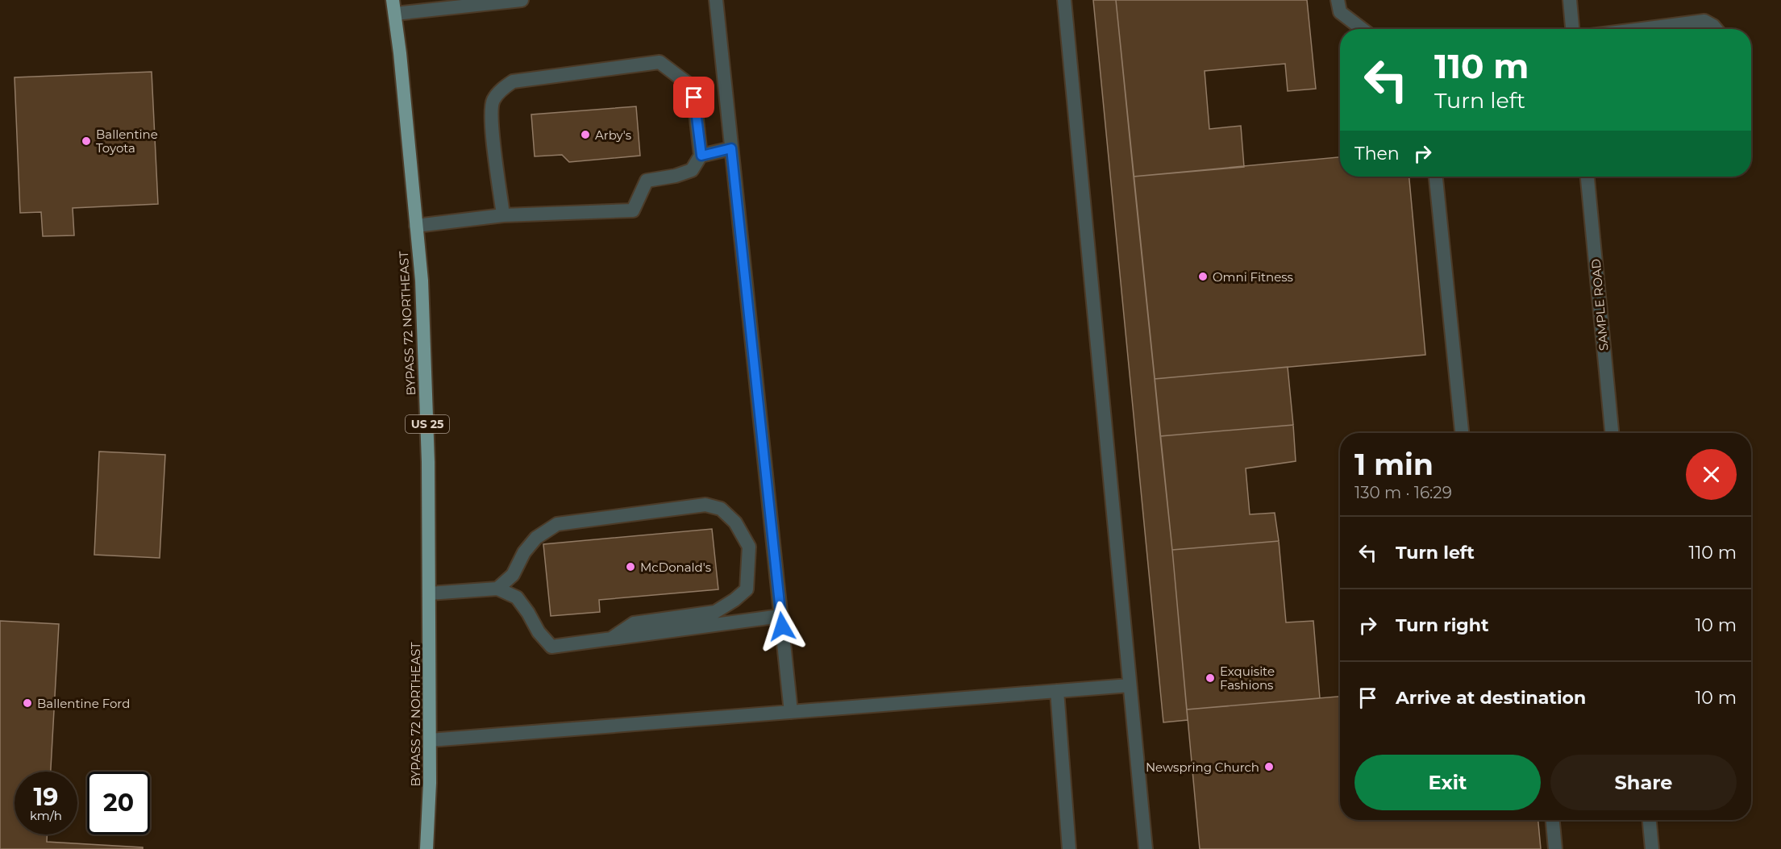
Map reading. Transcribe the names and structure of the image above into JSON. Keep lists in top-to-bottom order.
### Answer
{
  "streets": {
    "highway": ["BYPASS 72 NORTHEAST", "US 25"],
    "street": ["SAMPLE ROAD"]
  },
  "places": [
    "Arby's",
    "Ballentine Toyota",
    "Omni Fitness",
    "McDonald's",
    "Exquisite Fashions",
    "Ballentine Ford",
    "Newspring Church"
  ],
  "page": {
    "turn": ["110 m", "Turn left"],
    "then": "Then",
    "heading": ["1 min", "130 m · 16:29"],
    "list": [
      {
        "name": "Turn left",
        "value": "110 m"
      },
      {
        "name": "Turn right",
        "value": "10 m"
      },
      {
        "name": "Arrive at destination",
        "value": "10 m"
      }
    ],
    "buttons": ["Exit", "Share"],
    "speed": "19 km/h",
    "limit": "20"
  }
}
